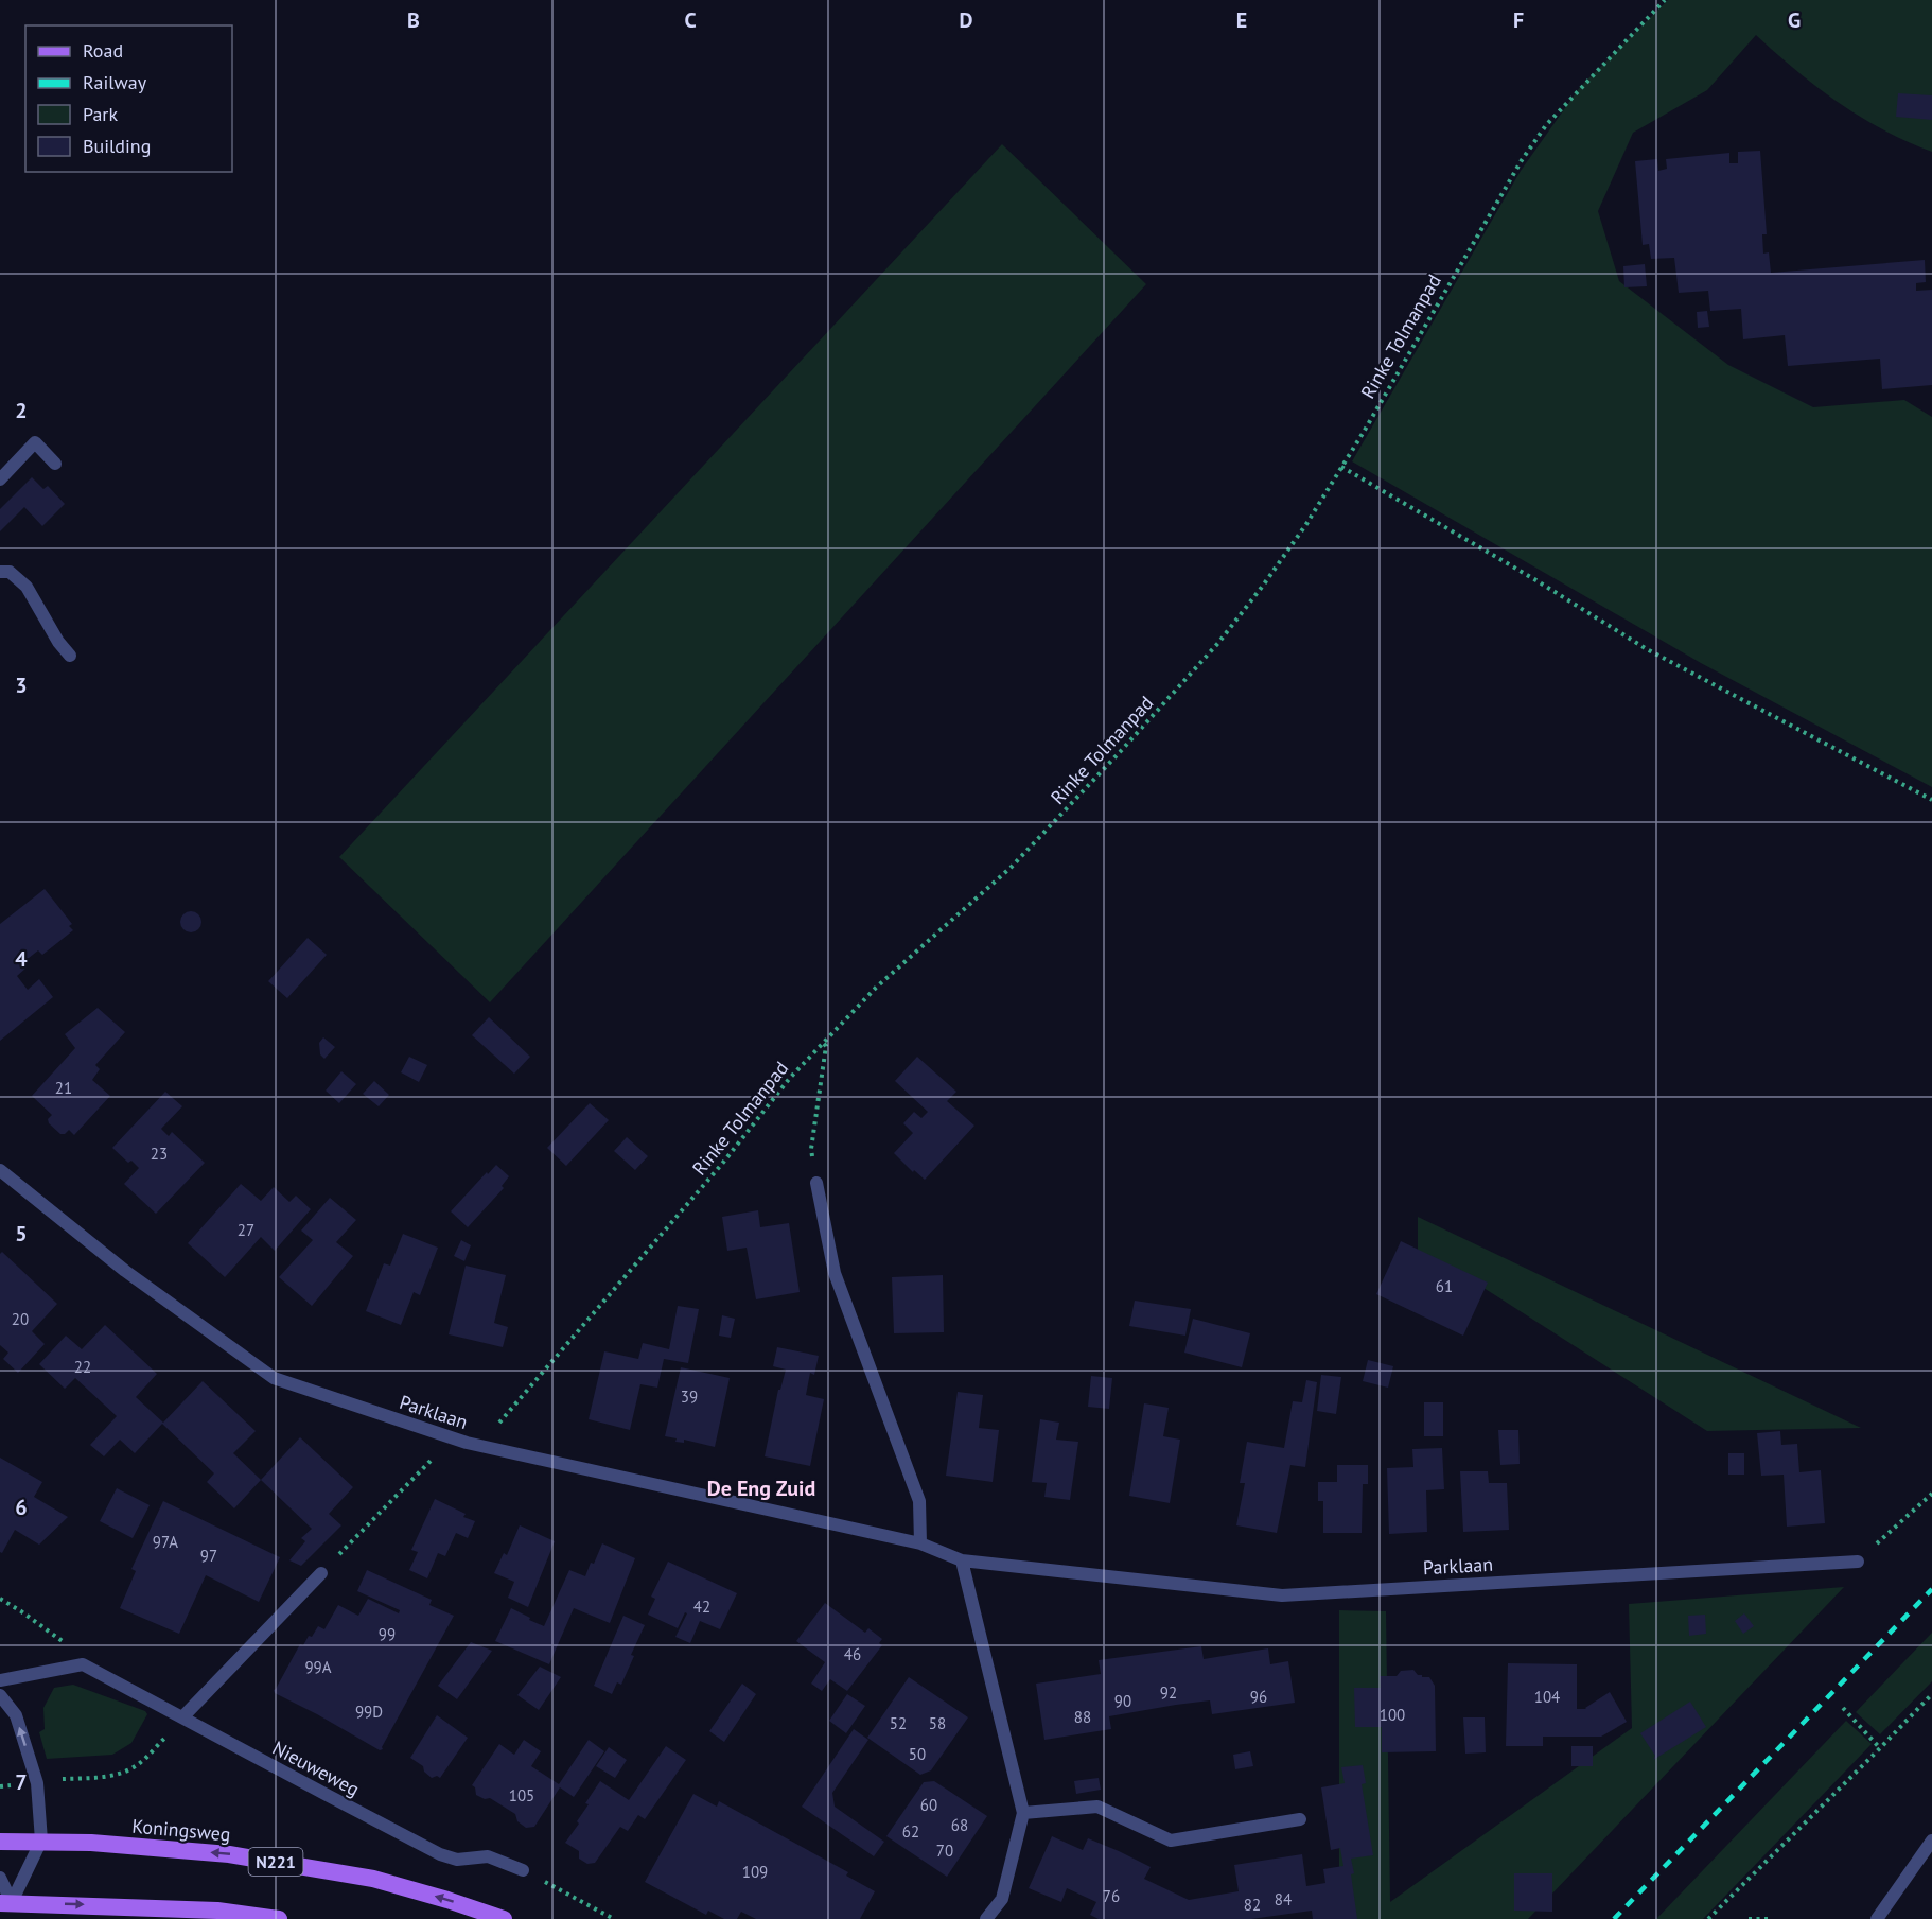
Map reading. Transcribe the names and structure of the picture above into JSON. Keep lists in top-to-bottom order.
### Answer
{
  "streets": {
    "main road": ["Koningsweg", "N221"],
    "street": ["Parklaan", "Nieuweweg"],
    "path": ["Rinke Tolmanpad"]
  },
  "crossings": [
    ["Rinke Tolmanpad", "Parklaan"]
  ],
  "districts": ["De Eng Zuid"],
  "house_numbers": [
    "21",
    "23",
    "27",
    "61",
    "20",
    "22",
    "39",
    "97A",
    "97",
    "42",
    "99",
    "46",
    "99A",
    "92",
    "96",
    "104",
    "90",
    "99D",
    "100",
    "88",
    "52",
    "58",
    "50",
    "105",
    "60",
    "68",
    "62",
    "70",
    "109",
    "76",
    "84",
    "82"
  ],
  "legend": [
    "Road",
    "Railway",
    "Park",
    "Building"
  ],
  "grid": {
    "columns": [
      "B",
      "C",
      "D",
      "E",
      "F",
      "G"
    ],
    "rows": [
      "2",
      "3",
      "4",
      "5",
      "6",
      "7"
    ]
  }
}
